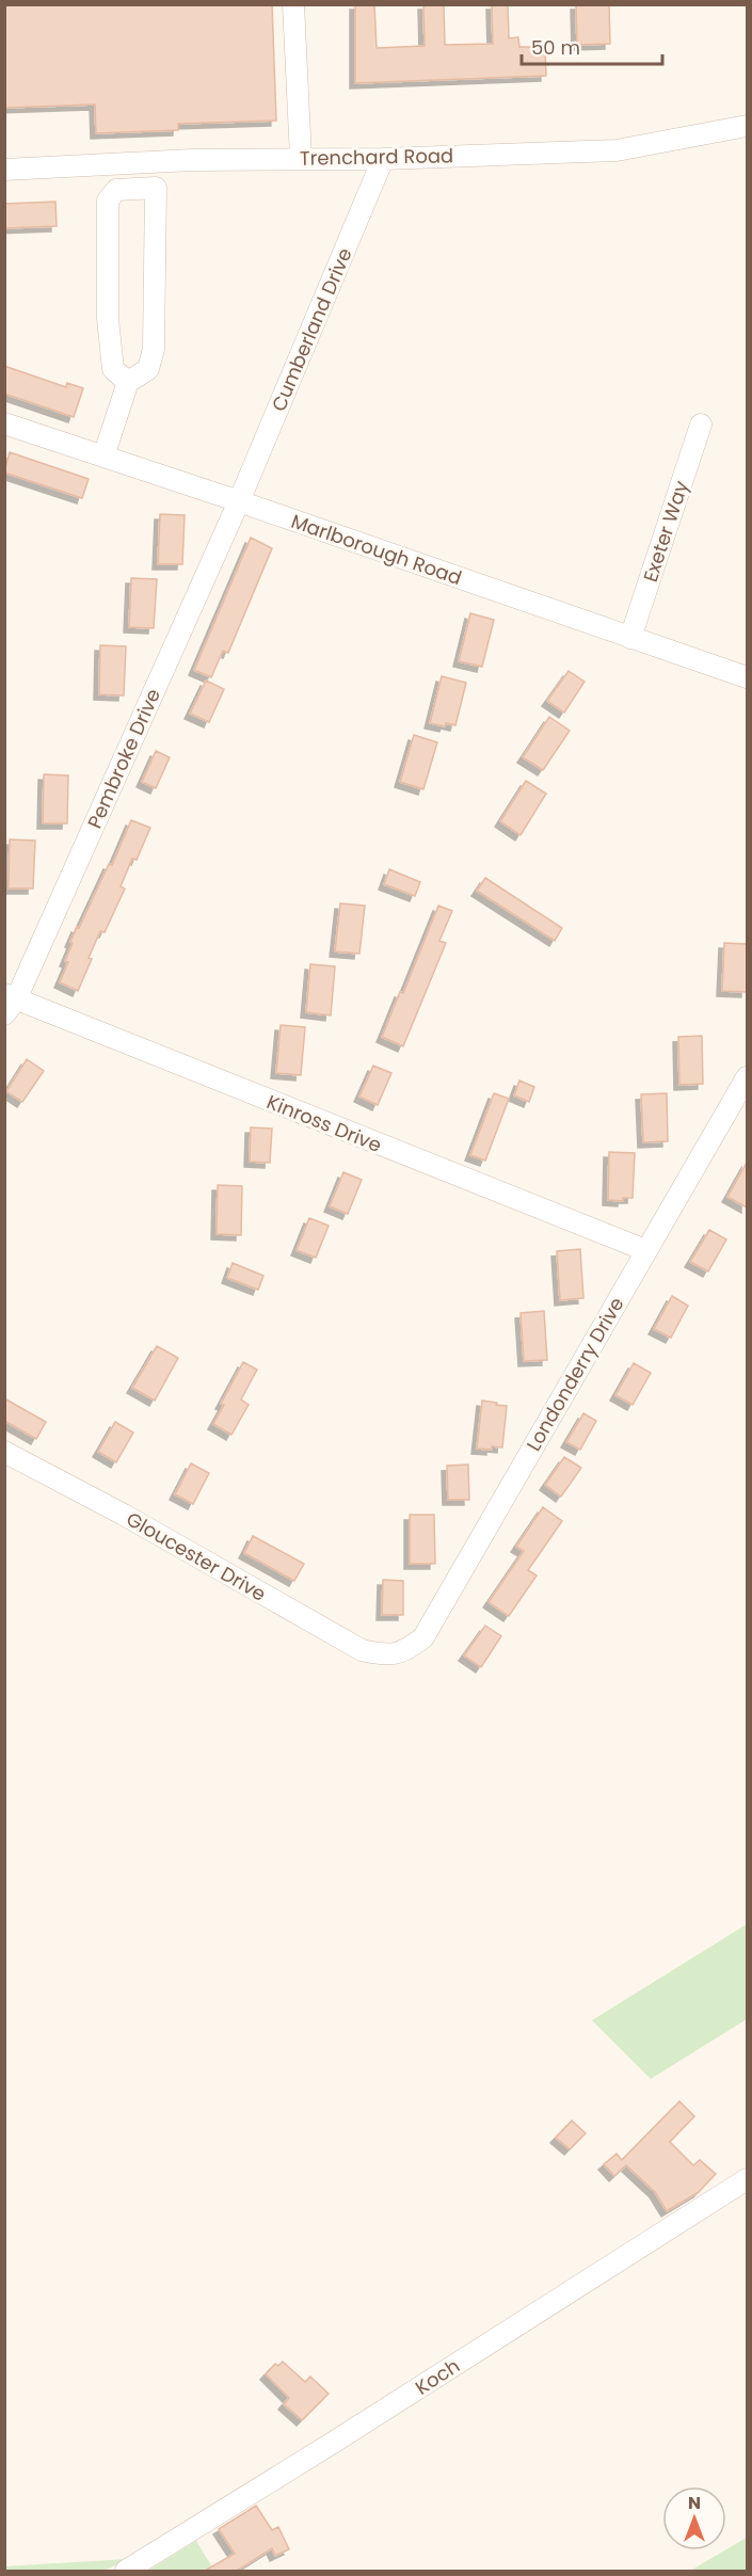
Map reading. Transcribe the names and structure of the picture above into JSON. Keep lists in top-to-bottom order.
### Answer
{
  "streets": {
    "street": [
      "Trenchard Road",
      "Cumberland Drive",
      "Exeter Way",
      "Marlborough Road",
      "Pembroke Drive",
      "Kinross Drive",
      "Londonderry Drive",
      "Gloucester Drive",
      "Koch"
    ]
  },
  "crossings": [
    ["Trenchard Road", "Cumberland Drive"],
    ["Cumberland Drive", "Marlborough Road"],
    ["Cumberland Drive", "Pembroke Drive"],
    ["Exeter Way", "Marlborough Road"],
    ["Marlborough Road", "Pembroke Drive"],
    ["Pembroke Drive", "Kinross Drive"],
    ["Kinross Drive", "Londonderry Drive"],
    ["Londonderry Drive", "Gloucester Drive"]
  ],
  "scale_bar": "50 m",
  "north": "top"
}
